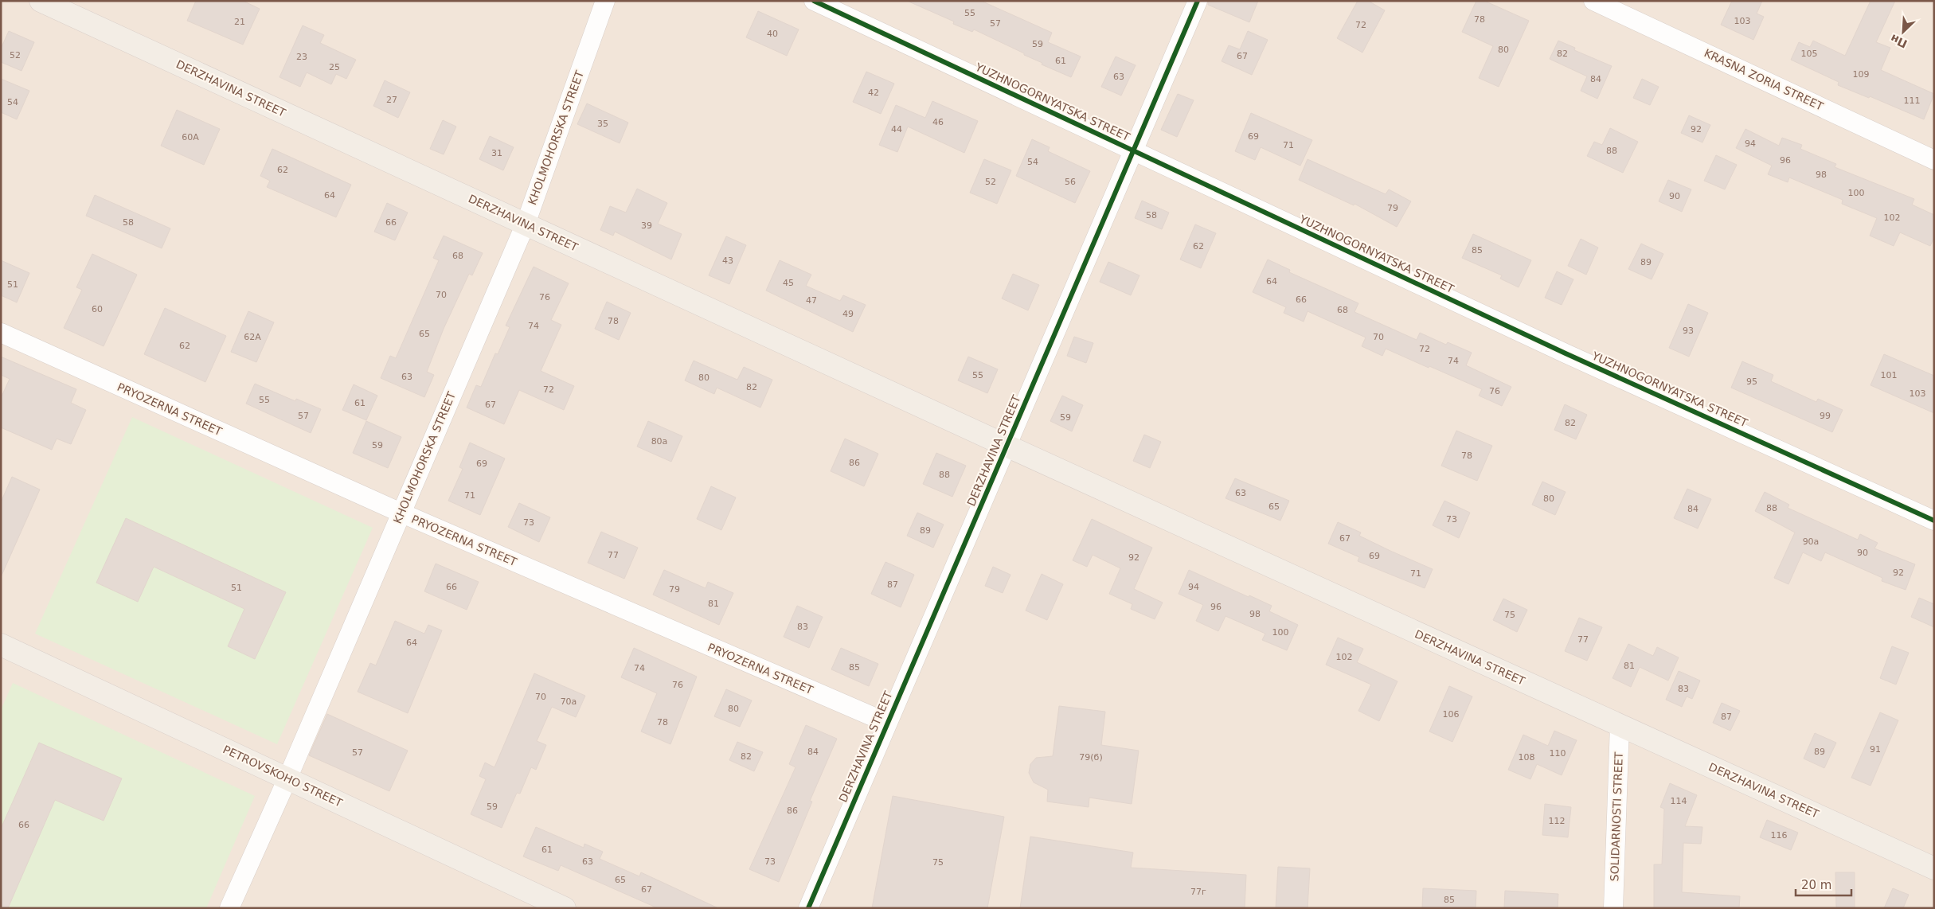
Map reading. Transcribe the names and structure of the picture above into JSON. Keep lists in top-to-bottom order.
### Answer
{
  "streets": {
    "main road": ["DERZHAVINA STREET", "PETROVSKOHO STREET"],
    "street": [
      "KRASNA ZORIA STREET",
      "YUZHNOGORNYATSKA STREET",
      "KHOLMOHORSKA STREET",
      "PRYOZERNA STREET",
      "SOLIDARNOSTI STREET"
    ]
  },
  "crossings": [
    ["DERZHAVINA STREET", "YUZHNOGORNYATSKA STREET"],
    ["DERZHAVINA STREET", "KHOLMOHORSKA STREET"],
    ["DERZHAVINA STREET", "PRYOZERNA STREET"],
    ["DERZHAVINA STREET", "SOLIDARNOSTI STREET"],
    ["KHOLMOHORSKA STREET", "PRYOZERNA STREET"],
    ["KHOLMOHORSKA STREET", "PETROVSKOHO STREET"]
  ],
  "house_numbers": [
    "55",
    "78",
    "103",
    "21",
    "57",
    "72",
    "40",
    "59",
    "80",
    "82",
    "105",
    "52",
    "67",
    "23",
    "61",
    "25",
    "109",
    "63",
    "84",
    "42",
    "27",
    "111",
    "54",
    "46",
    "35",
    "44",
    "92",
    "69",
    "60А",
    "94",
    "71",
    "88",
    "31",
    "96",
    "54",
    "62",
    "98",
    "52",
    "56",
    "100",
    "64",
    "90",
    "79",
    "58",
    "102",
    "58",
    "66",
    "39",
    "62",
    "85",
    "68",
    "43",
    "89",
    "64",
    "45",
    "51",
    "70",
    "76",
    "66",
    "47",
    "60",
    "68",
    "49",
    "78",
    "74",
    "93",
    "65",
    "62А",
    "70",
    "62",
    "72",
    "74",
    "55",
    "101",
    "63",
    "80",
    "95",
    "82",
    "72",
    "76",
    "103",
    "55",
    "61",
    "67",
    "57",
    "99",
    "59",
    "82",
    "80а",
    "59",
    "78",
    "86",
    "69",
    "88",
    "63",
    "71",
    "80",
    "65",
    "88",
    "84",
    "73",
    "73",
    "89",
    "67",
    "90а",
    "90",
    "77",
    "69",
    "92",
    "92",
    "71",
    "87",
    "66",
    "94",
    "51",
    "79",
    "81",
    "96",
    "98",
    "75",
    "83",
    "100",
    "77",
    "64",
    "102",
    "81",
    "85",
    "74",
    "76",
    "83",
    "70",
    "70а",
    "80",
    "106",
    "87",
    "78",
    "91",
    "84",
    "89",
    "57",
    "110",
    "82",
    "79(б)",
    "108",
    "114",
    "59",
    "86",
    "112",
    "66",
    "116",
    "61",
    "63",
    "73",
    "75",
    "65",
    "67",
    "77г",
    "85"
  ],
  "scale_bar": "20 m",
  "north": "bottom left"
}
